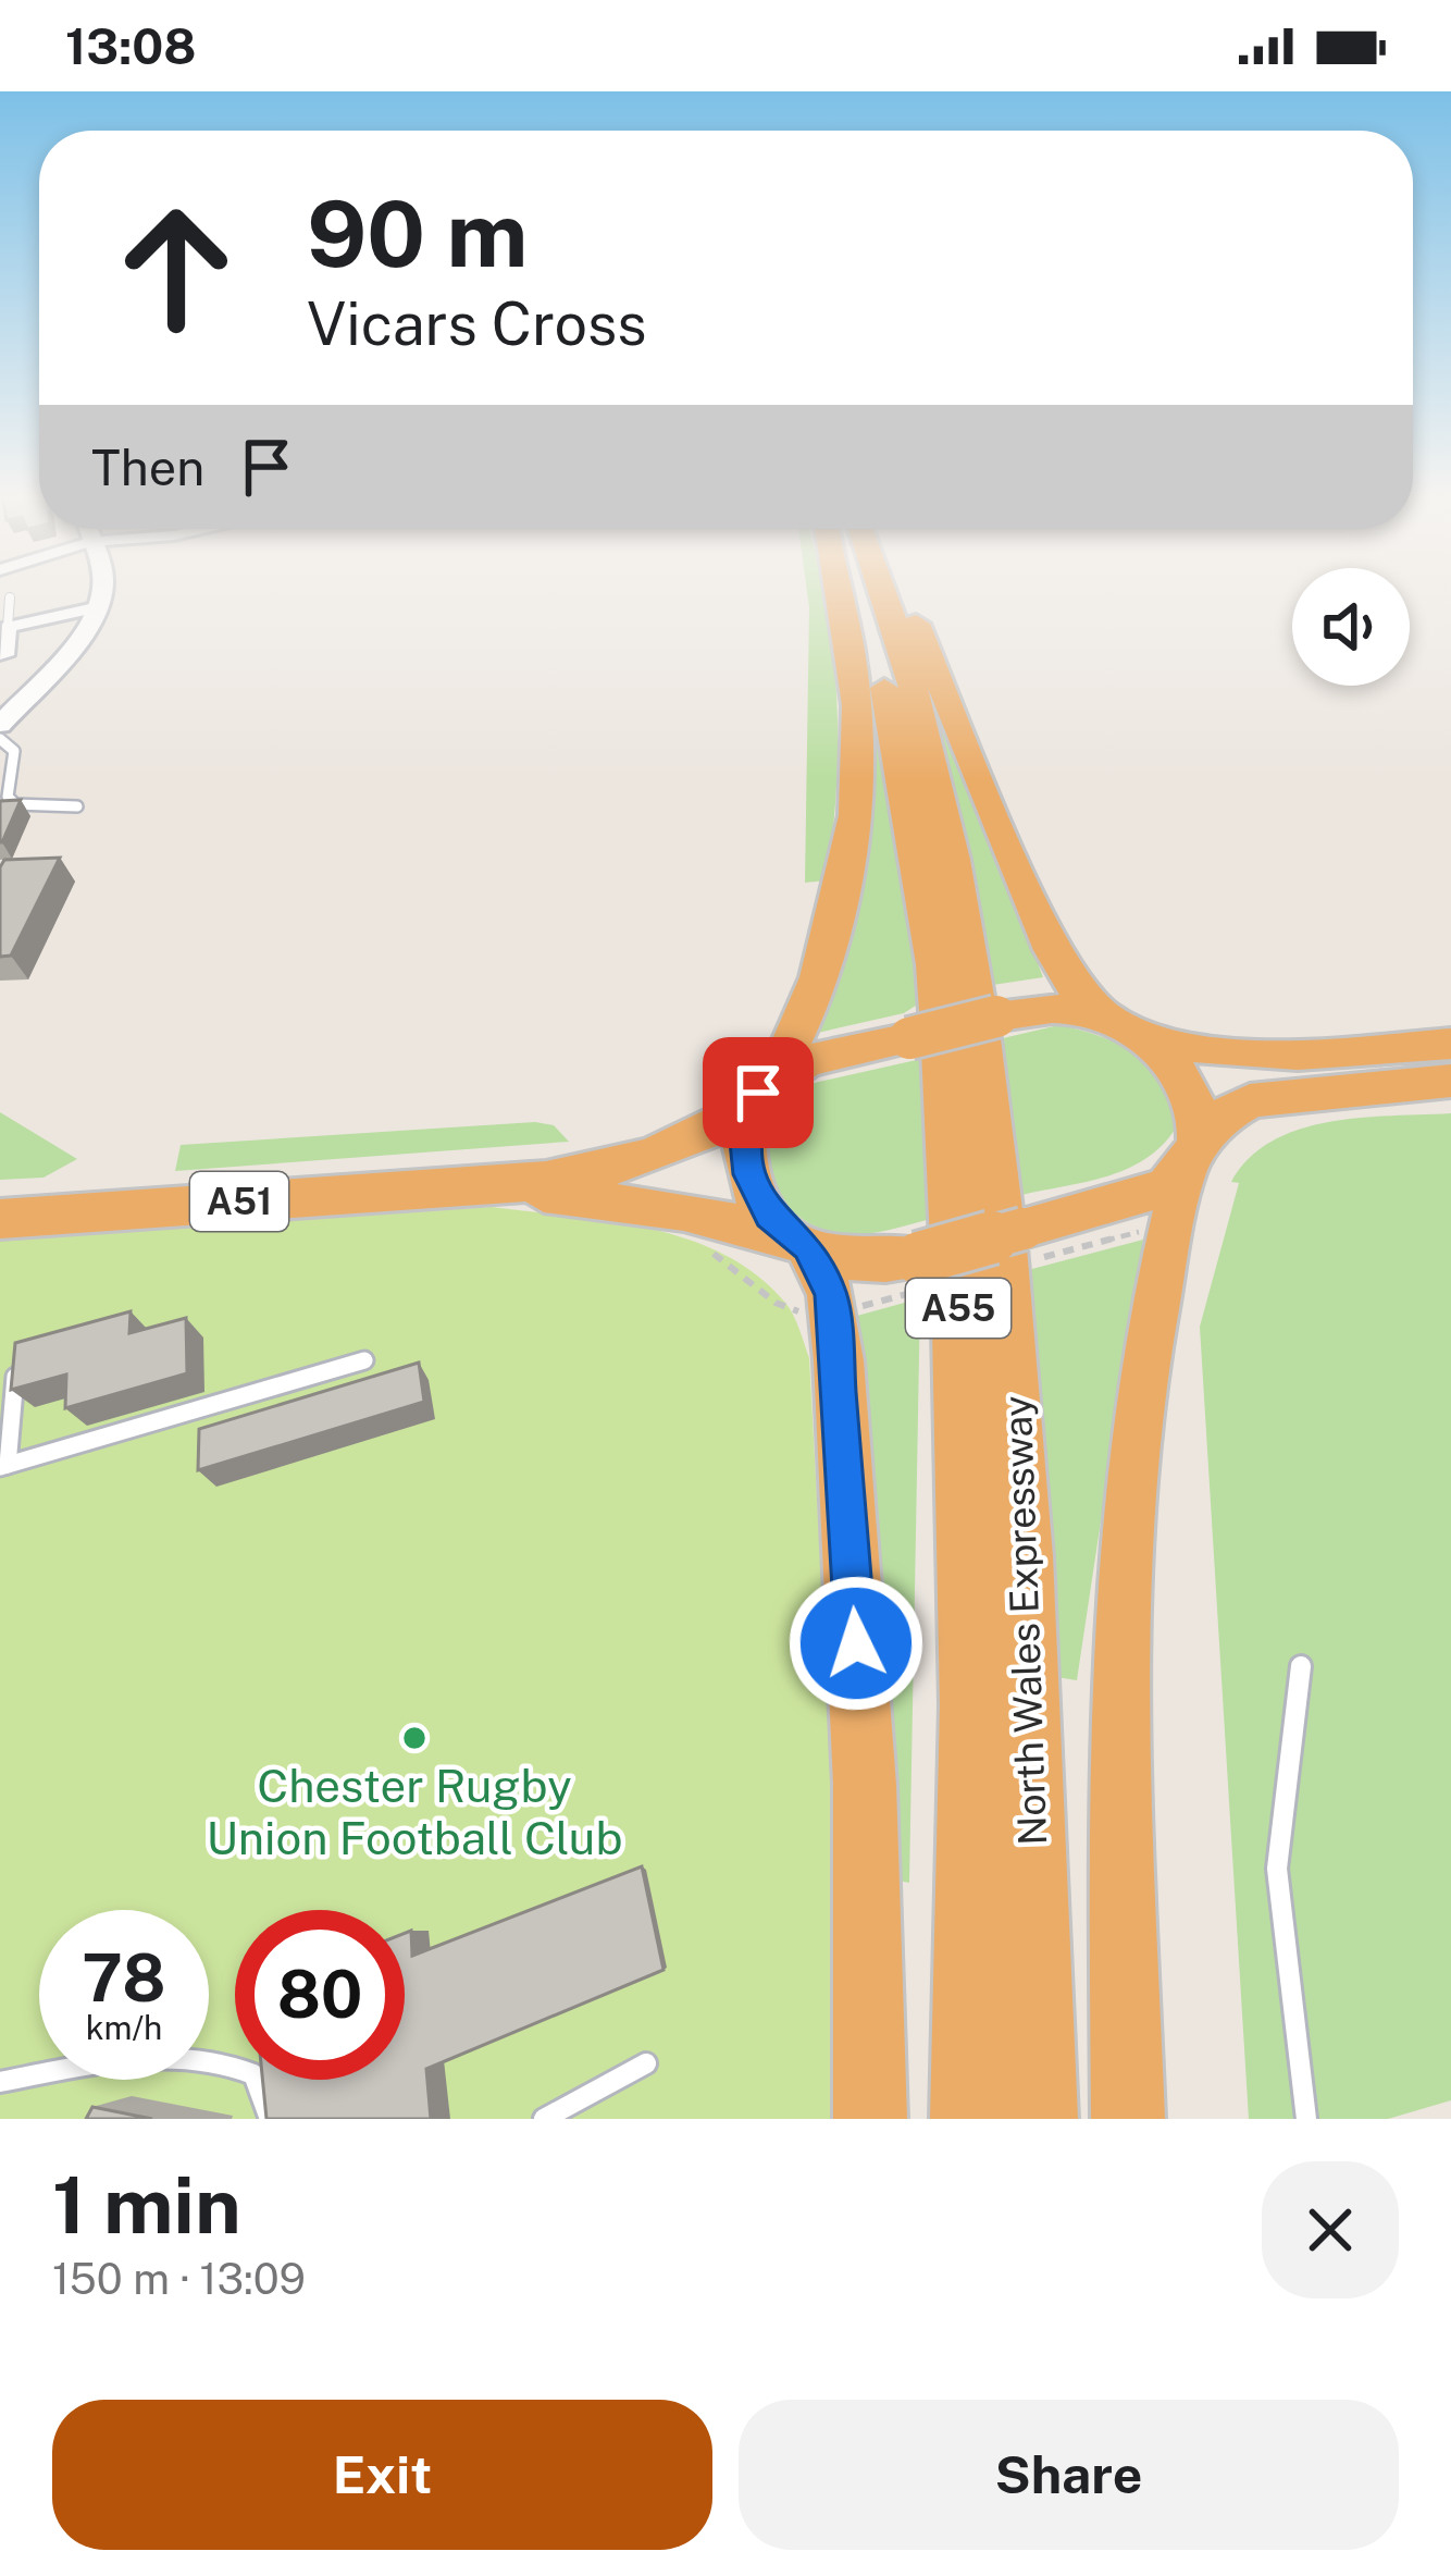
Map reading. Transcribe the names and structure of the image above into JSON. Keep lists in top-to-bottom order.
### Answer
{
  "streets": {
    "highway": ["A51", "A55", "North Wales Expressway"]
  },
  "places": ["Chester Rugby Union Football Club"],
  "page": {
    "status": "13:08",
    "turn": ["90 m", "Vicars Cross"],
    "then": "Then",
    "speed": "78 km/h",
    "limit": "80",
    "heading": ["1 min", "150 m · 13:09"],
    "buttons": ["Exit", "Share"]
  }
}
